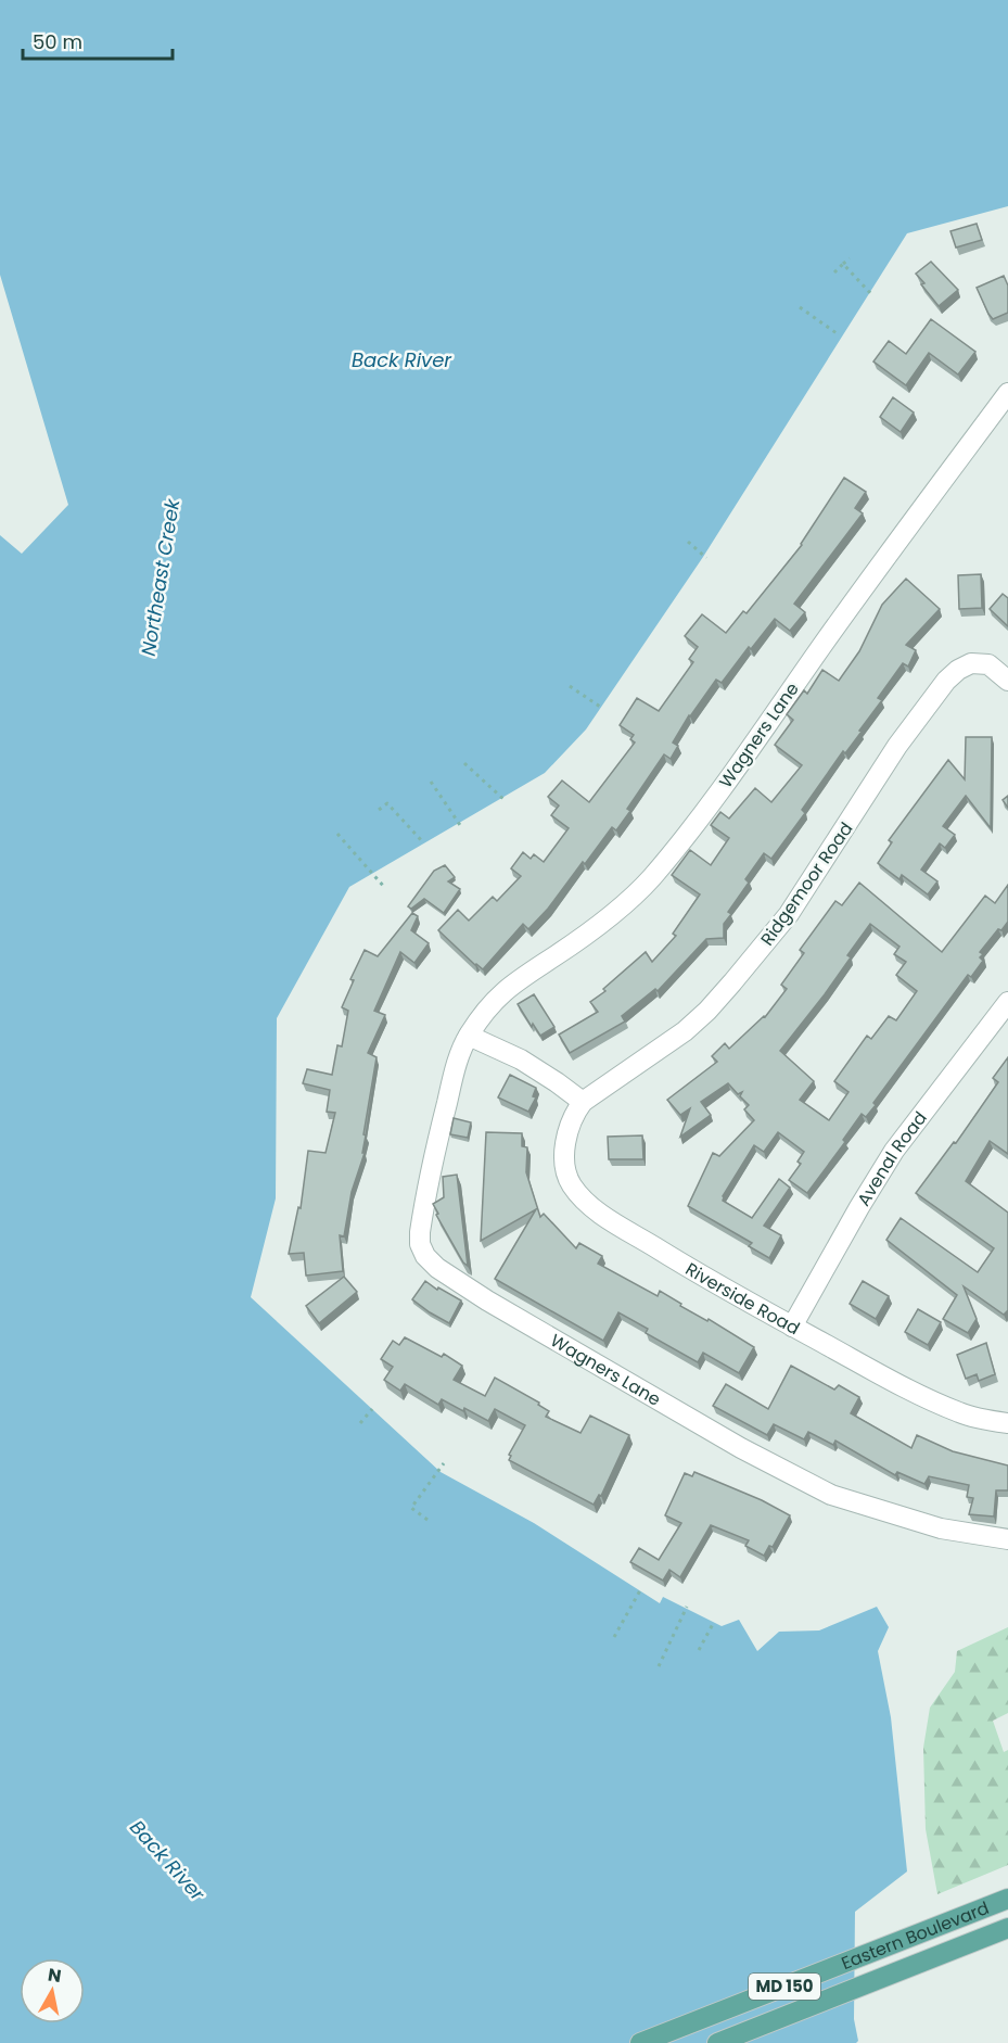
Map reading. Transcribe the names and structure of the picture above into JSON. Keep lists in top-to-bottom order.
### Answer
{
  "streets": {
    "main road": ["Eastern Boulevard", "MD 150"],
    "street": [
      "Wagners Lane",
      "Ridgemoor Road",
      "Avenal Road",
      "Riverside Road"
    ]
  },
  "crossings": [
    ["Ridgemoor Road", "Riverside Road"],
    ["Avenal Road", "Riverside Road"]
  ],
  "water": ["Back River", "Northeast Creek"],
  "scale_bar": "50 m",
  "north": "top"
}
